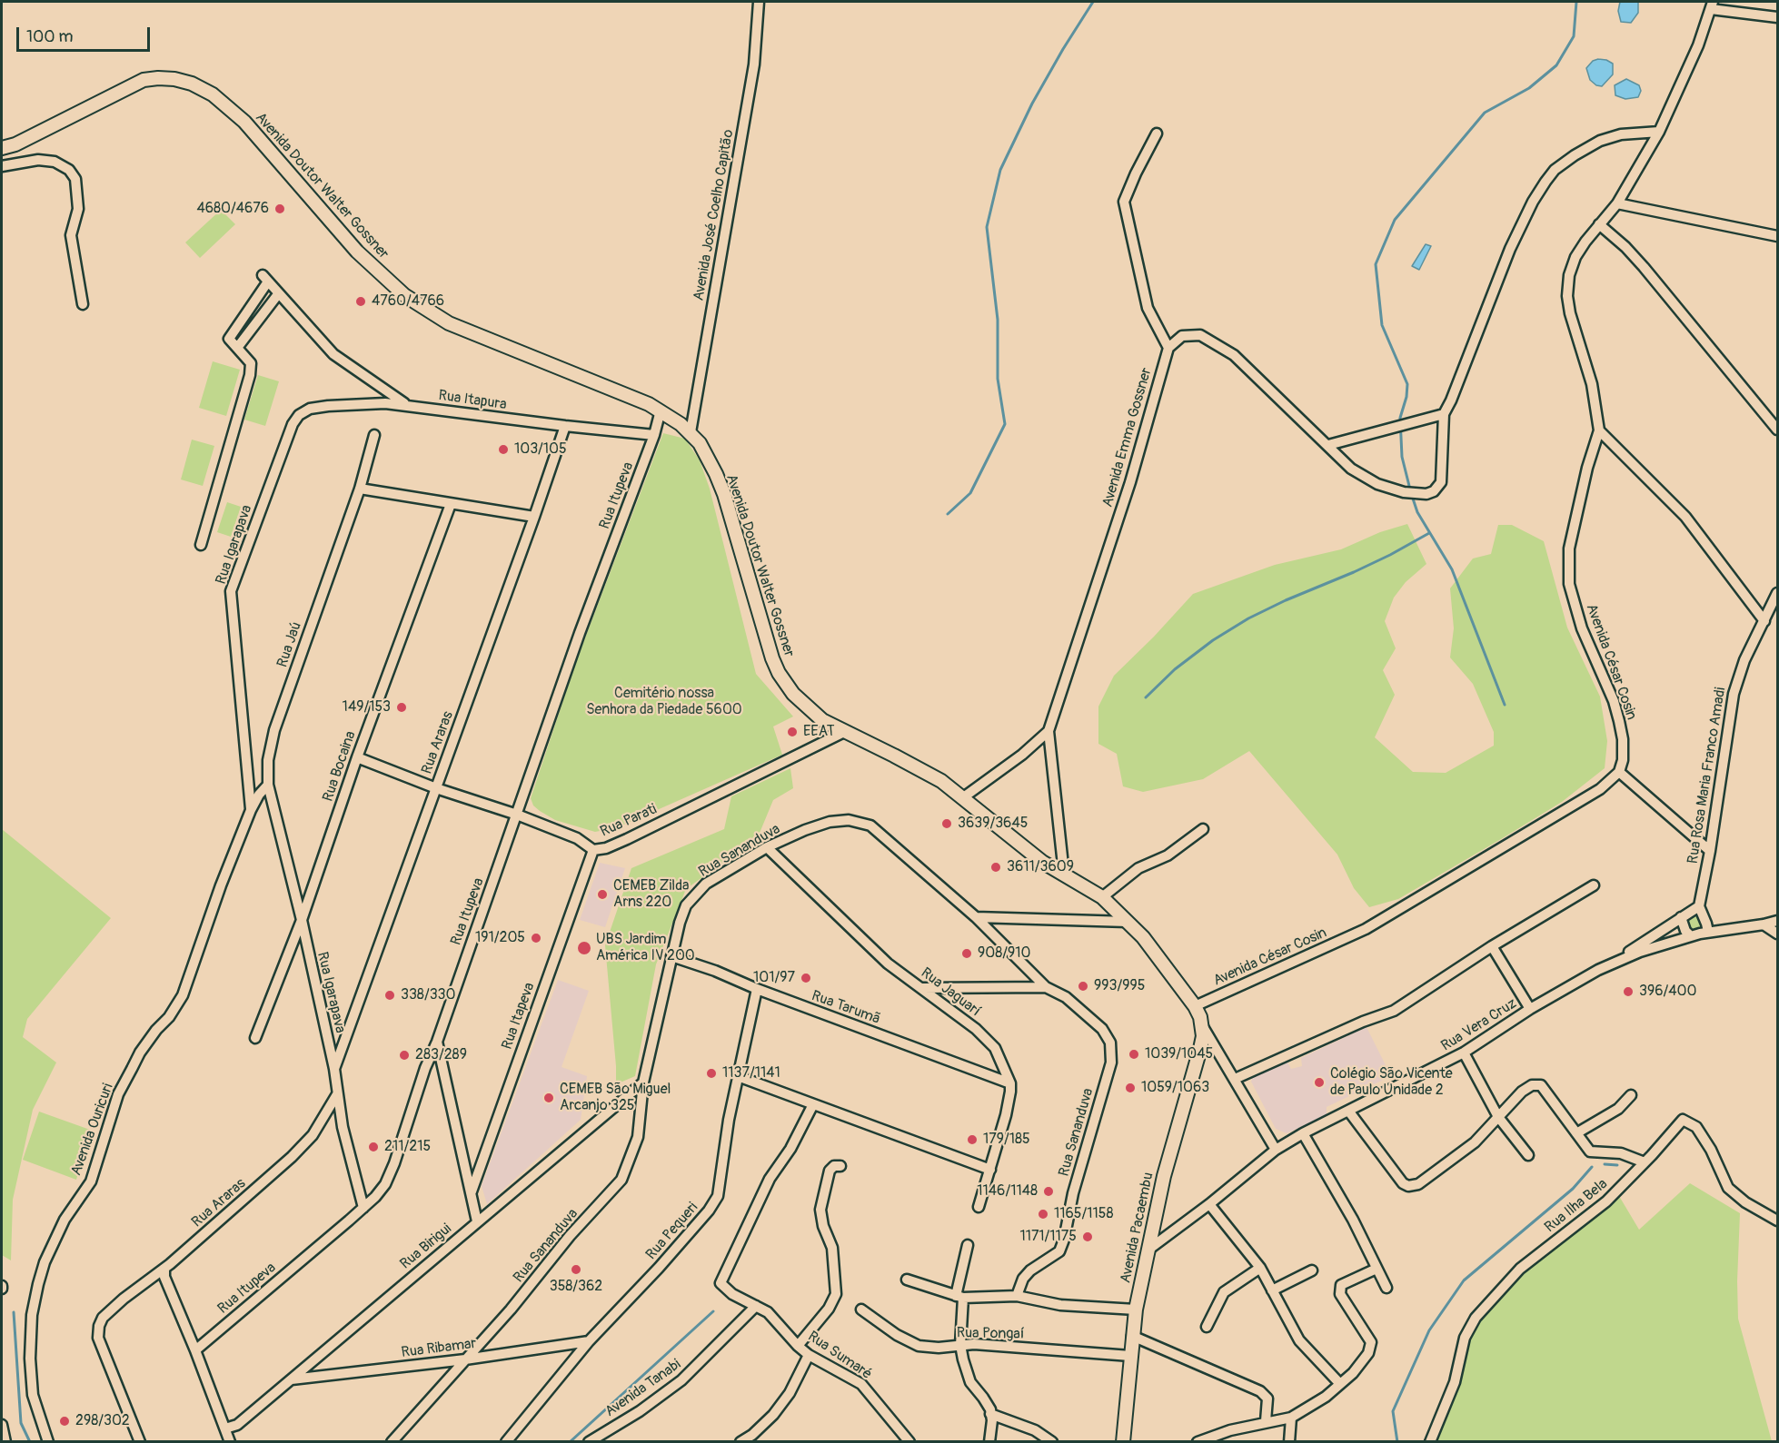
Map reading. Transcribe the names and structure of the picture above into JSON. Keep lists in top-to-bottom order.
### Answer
{
  "streets": {
    "main road": ["Avenida Doutor Walter Gossner", "Avenida Pacaembu"],
    "street": [
      "Avenida José Coelho Capitão",
      "Rua Itapura",
      "Avenida Emma Gossner",
      "Rua Itupeva",
      "Rua Igarapava",
      "Rua Jaú",
      "Avenida César Cosin",
      "Rua Araras",
      "Rua Bocaina",
      "Rua Rosa Maria Franco Amadi",
      "Rua Parati",
      "Rua Sananduva",
      "Rua Jaguarí",
      "Rua Tarumã",
      "Rua Itapeva",
      "Rua Vera Cruz",
      "Avenida Ouricuri",
      "Rua Ilha Bela",
      "Rua Pequeri",
      "Rua Birigui",
      "Rua Pongaí",
      "Rua Ribamar",
      "Rua Sumaré",
      "Avenida Tanabi"
    ]
  },
  "crossings": [
    ["Avenida Doutor Walter Gossner", "Avenida José Coelho Capitão"],
    ["Avenida Doutor Walter Gossner", "Avenida Emma Gossner"],
    ["Avenida Doutor Walter Gossner", "Rua Itupeva"],
    ["Avenida Doutor Walter Gossner", "Avenida César Cosin"],
    ["Avenida Doutor Walter Gossner", "Rua Parati"],
    ["Avenida Doutor Walter Gossner", "Rua Vera Cruz"],
    ["Avenida Doutor Walter Gossner", "Avenida Pacaembu"],
    ["Rua Itapura", "Rua Itupeva"],
    ["Rua Itapura", "Rua Igarapava"],
    ["Rua Itapura", "Rua Araras"],
    ["Rua Itupeva", "Rua Igarapava"],
    ["Rua Itupeva", "Rua Parati"],
    ["Rua Igarapava", "Rua Jaú"],
    ["Rua Igarapava", "Rua Araras"],
    ["Rua Igarapava", "Rua Bocaina"],
    ["Rua Igarapava", "Avenida Ouricuri"],
    ["Rua Araras", "Rua Parati"],
    ["Rua Bocaina", "Rua Parati"],
    ["Rua Parati", "Rua Itapeva"],
    ["Rua Sananduva", "Rua Jaguarí"],
    ["Rua Sananduva", "Rua Tarumã"],
    ["Rua Sananduva", "Rua Birigui"],
    ["Rua Sananduva", "Rua Ribamar"],
    ["Rua Jaguarí", "Rua Tarumã"],
    ["Rua Tarumã", "Rua Pequeri"],
    ["Rua Vera Cruz", "Avenida Pacaembu"],
    ["Avenida Pacaembu", "Rua Pongaí"],
    ["Rua Pequeri", "Rua Ribamar"],
    ["Rua Birigui", "Rua Ribamar"],
    ["Rua Sumaré", "Avenida Tanabi"]
  ],
  "parks": ["Cemitério nossa Senhora da Piedade 5600"],
  "places": [
    "4680/4676",
    "4760/4766",
    "103/105",
    "149/153",
    "EEAT",
    "3639/3645",
    "3611/3609",
    "CEMEB Zilda Arns 220",
    "191/205",
    "UBS Jardim América IV 200",
    "908/910",
    "101/97",
    "993/995",
    "396/400",
    "338/330",
    "1039/1045",
    "283/289",
    "1137/1141",
    "Colégio São Vicente de Paulo Unidade 2",
    "1059/1063",
    "CEMEB São Miguel Arcanjo 325",
    "179/185",
    "211/215",
    "1146/1148",
    "1165/1158",
    "1171/1175",
    "358/362",
    "298/302"
  ],
  "scale_bar": "100 m"
}
